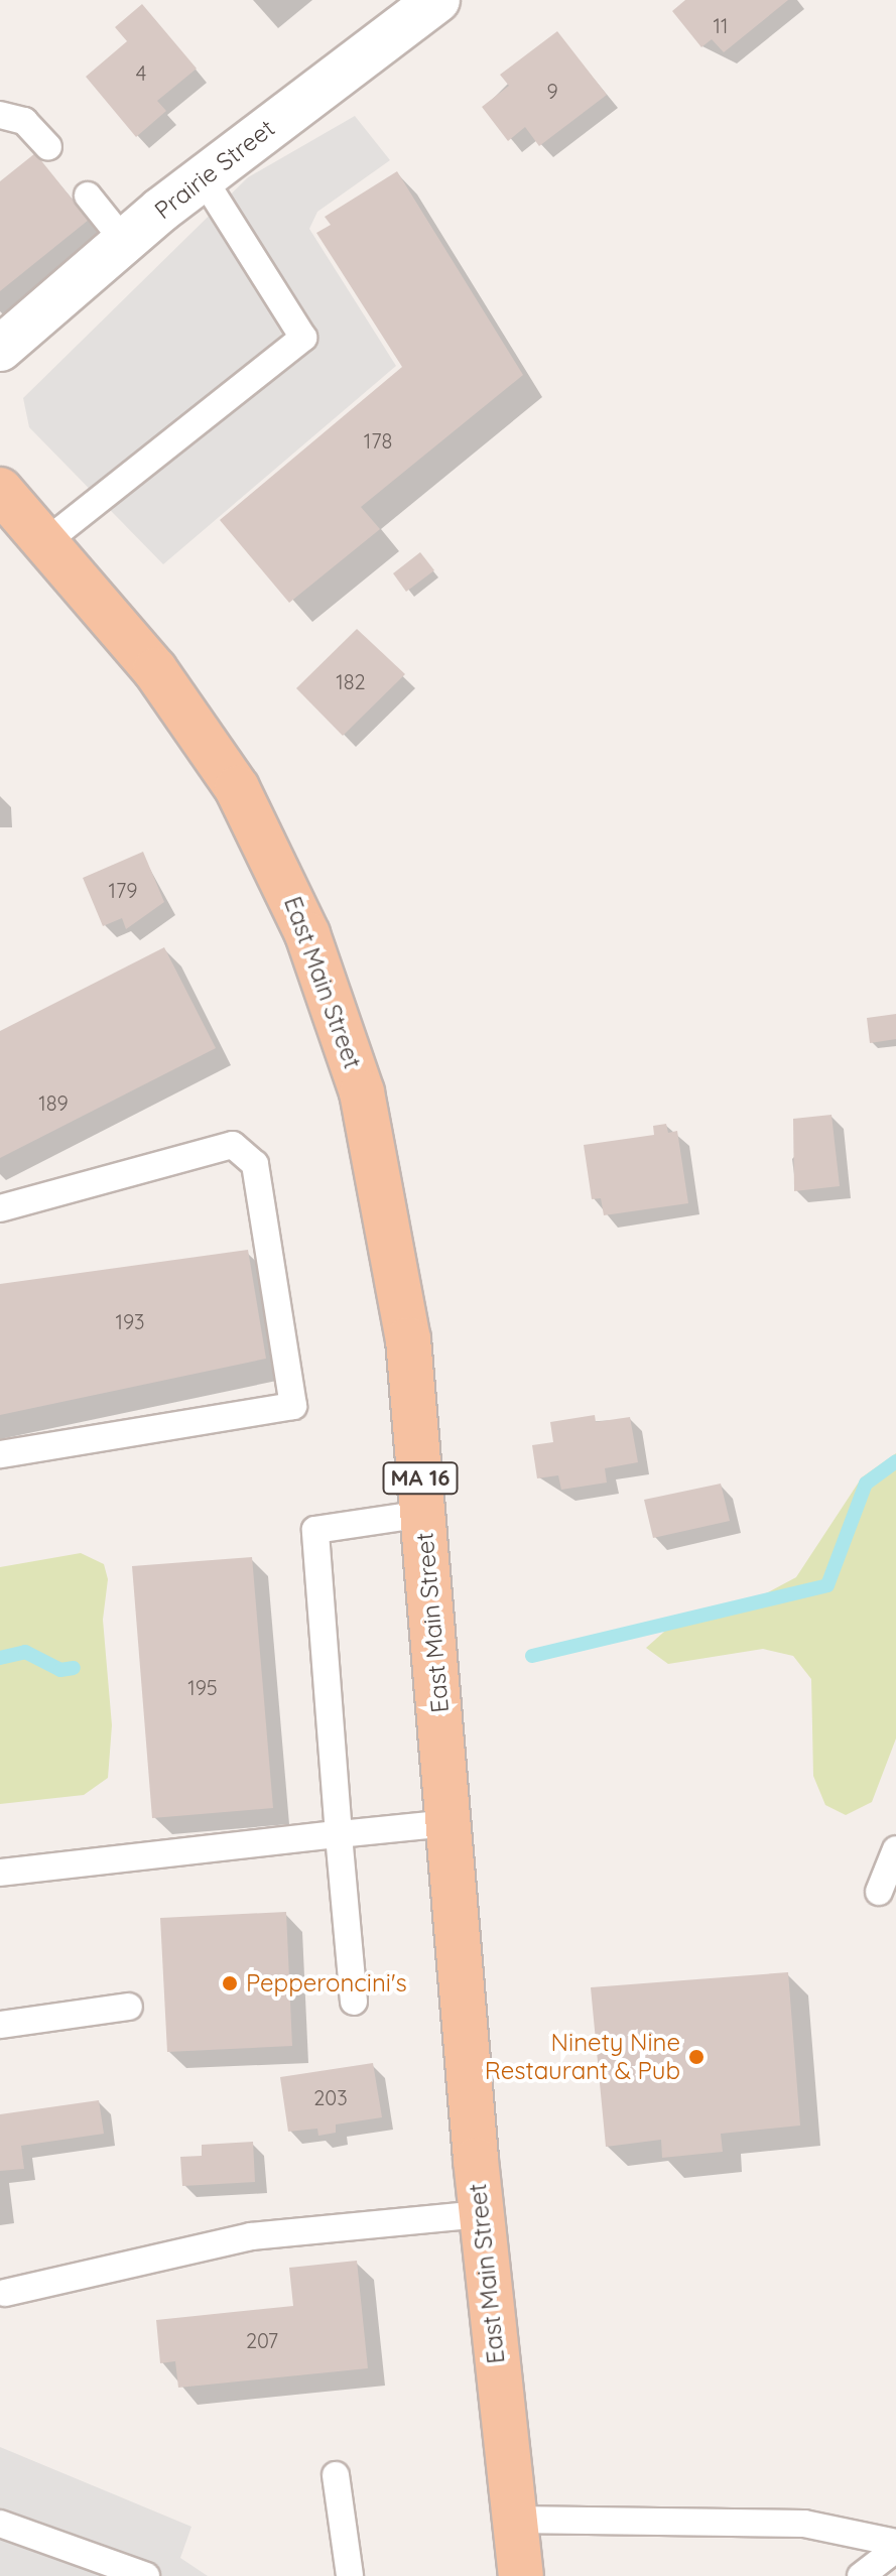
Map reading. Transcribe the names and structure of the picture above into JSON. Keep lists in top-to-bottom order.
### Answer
{
  "streets": {
    "main road": ["East Main Street", "MA 16"],
    "street": ["Prairie Street"]
  },
  "places": ["Pepperoncini's", "Ninety Nine Restaurant & Pub"],
  "house_numbers": [
    "11",
    "4",
    "9",
    "178",
    "182",
    "179",
    "189",
    "193",
    "195",
    "203",
    "207"
  ]
}
